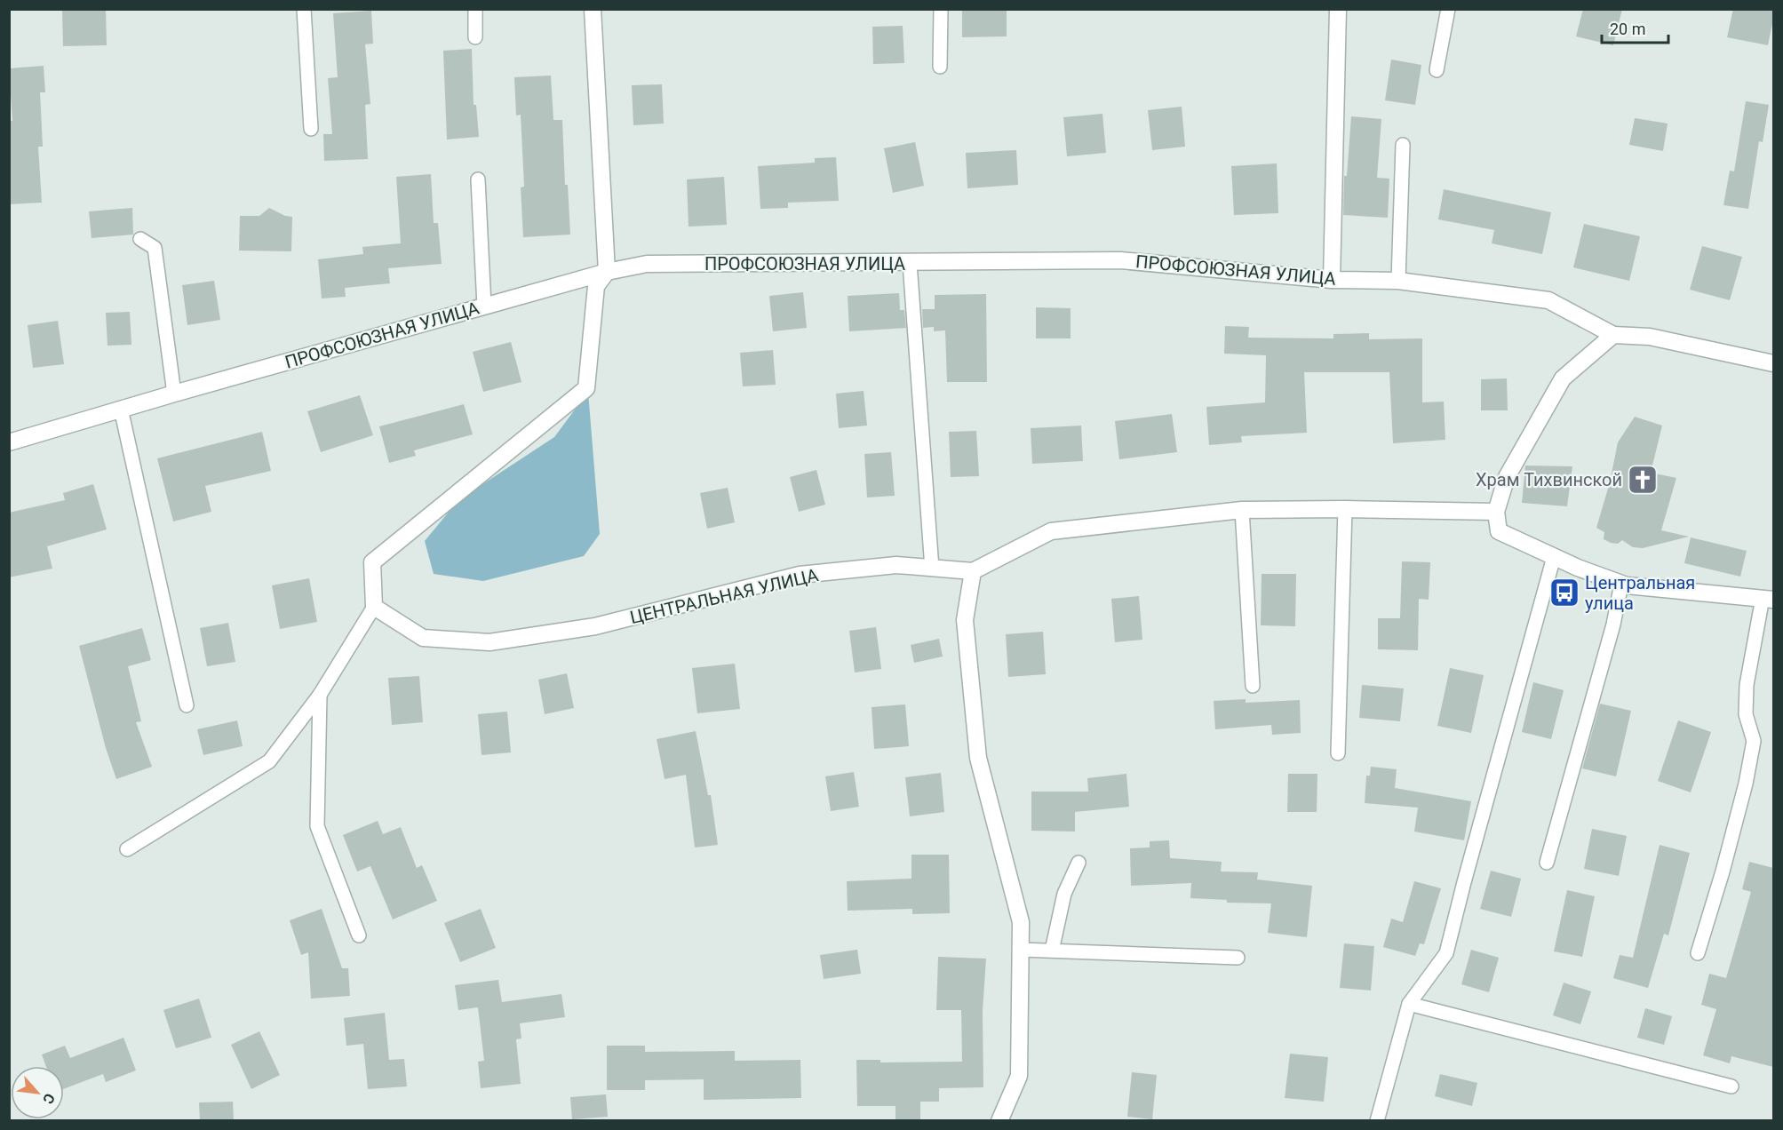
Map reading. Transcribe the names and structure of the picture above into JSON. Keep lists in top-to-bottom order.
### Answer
{
  "streets": {
    "street": ["ПРОФСОЮЗНАЯ УЛИЦА", "ЦЕНТРАЛЬНАЯ УЛИЦА"]
  },
  "places": {
    "church": ["Храм Тихвинской"],
    "bus stop": ["Центральная улица"]
  },
  "scale_bar": "20 m",
  "north": "bottom right"
}
